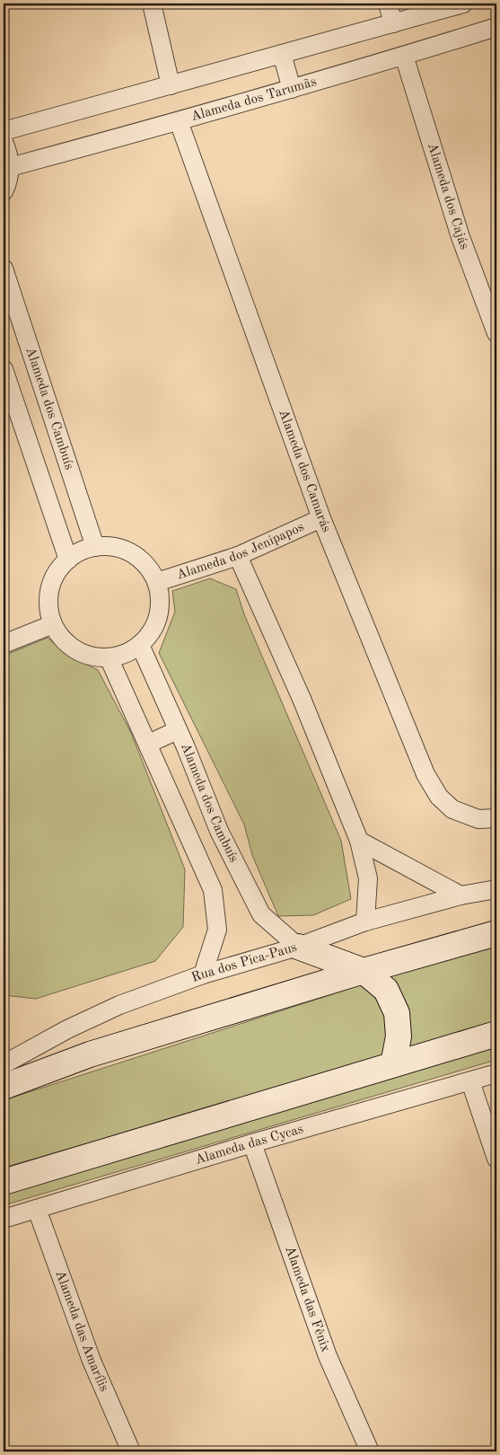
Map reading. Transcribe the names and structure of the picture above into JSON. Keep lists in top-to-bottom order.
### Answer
{
  "streets": {
    "street": [
      "Alameda dos Tarumãs",
      "Alameda dos Cajás",
      "Alameda dos Cambuís",
      "Alameda dos Camarás",
      "Alameda dos Jenipapos",
      "Rua dos Pica-Paus",
      "Alameda das Cycas",
      "Alameda das Fênix",
      "Alameda das Amarílis"
    ]
  },
  "crossings": [
    ["Alameda dos Tarumãs", "Alameda dos Cajás"],
    ["Alameda dos Tarumãs", "Alameda dos Camarás"],
    ["Alameda dos Cambuís", "Alameda dos Jenipapos"],
    ["Alameda dos Cambuís", "Rua dos Pica-Paus"],
    ["Alameda dos Camarás", "Alameda dos Jenipapos"],
    ["Alameda das Cycas", "Alameda das Fênix"],
    ["Alameda das Cycas", "Alameda das Amarílis"]
  ]
}
